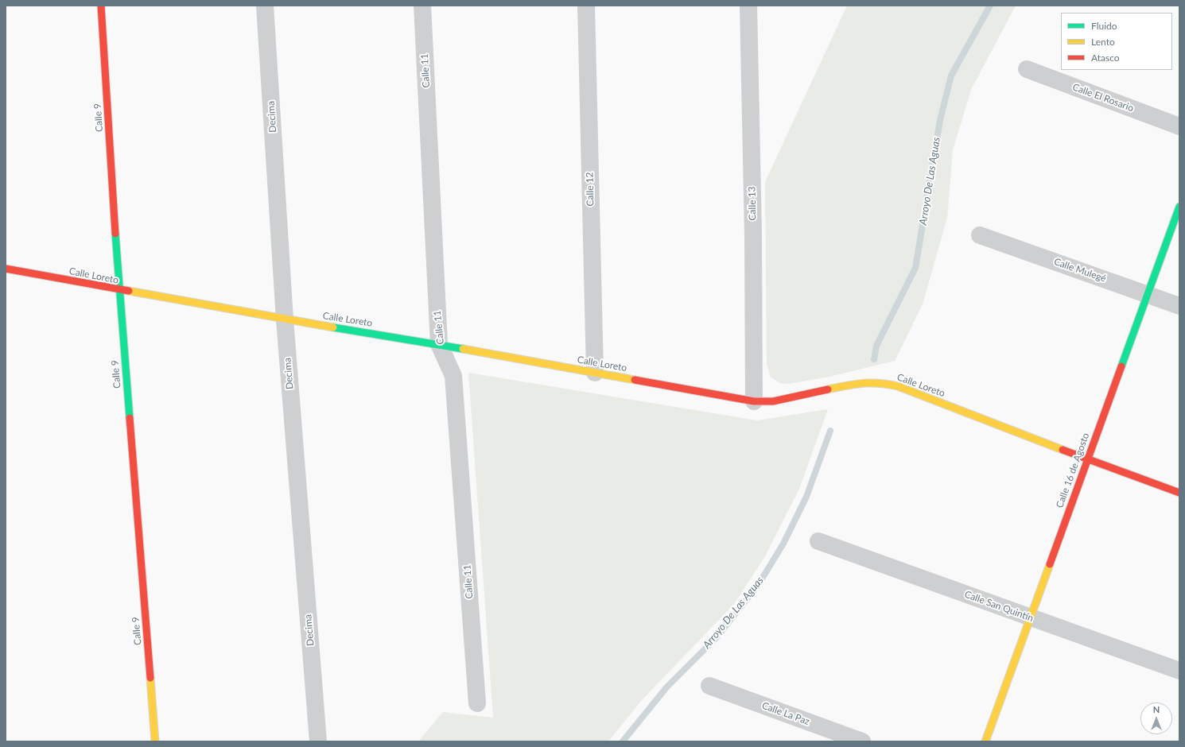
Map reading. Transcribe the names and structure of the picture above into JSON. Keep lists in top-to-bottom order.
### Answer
{
  "streets": {
    "street": [
      "Calle 11",
      "Calle El Rosario",
      "Decima",
      "Calle 9",
      "Calle 12",
      "Calle 13",
      "Calle Mulegé",
      "Calle Loreto",
      "Calle 16 de Agosto",
      "Calle San Quintín",
      "Calle La Paz"
    ]
  },
  "crossings": [
    ["Calle 11", "Calle Loreto"],
    ["Decima", "Calle Loreto"],
    ["Calle 9", "Calle Loreto"],
    ["Calle 12", "Calle Loreto"],
    ["Calle 13", "Calle Loreto"],
    ["Calle Mulegé", "Calle 16 de Agosto"],
    ["Calle Loreto", "Calle 16 de Agosto"],
    ["Calle 16 de Agosto", "Calle San Quintín"]
  ],
  "water": ["Arroyo De Las Aguas"],
  "legend": ["Fluido", "Lento", "Atasco"],
  "north": "top"
}
